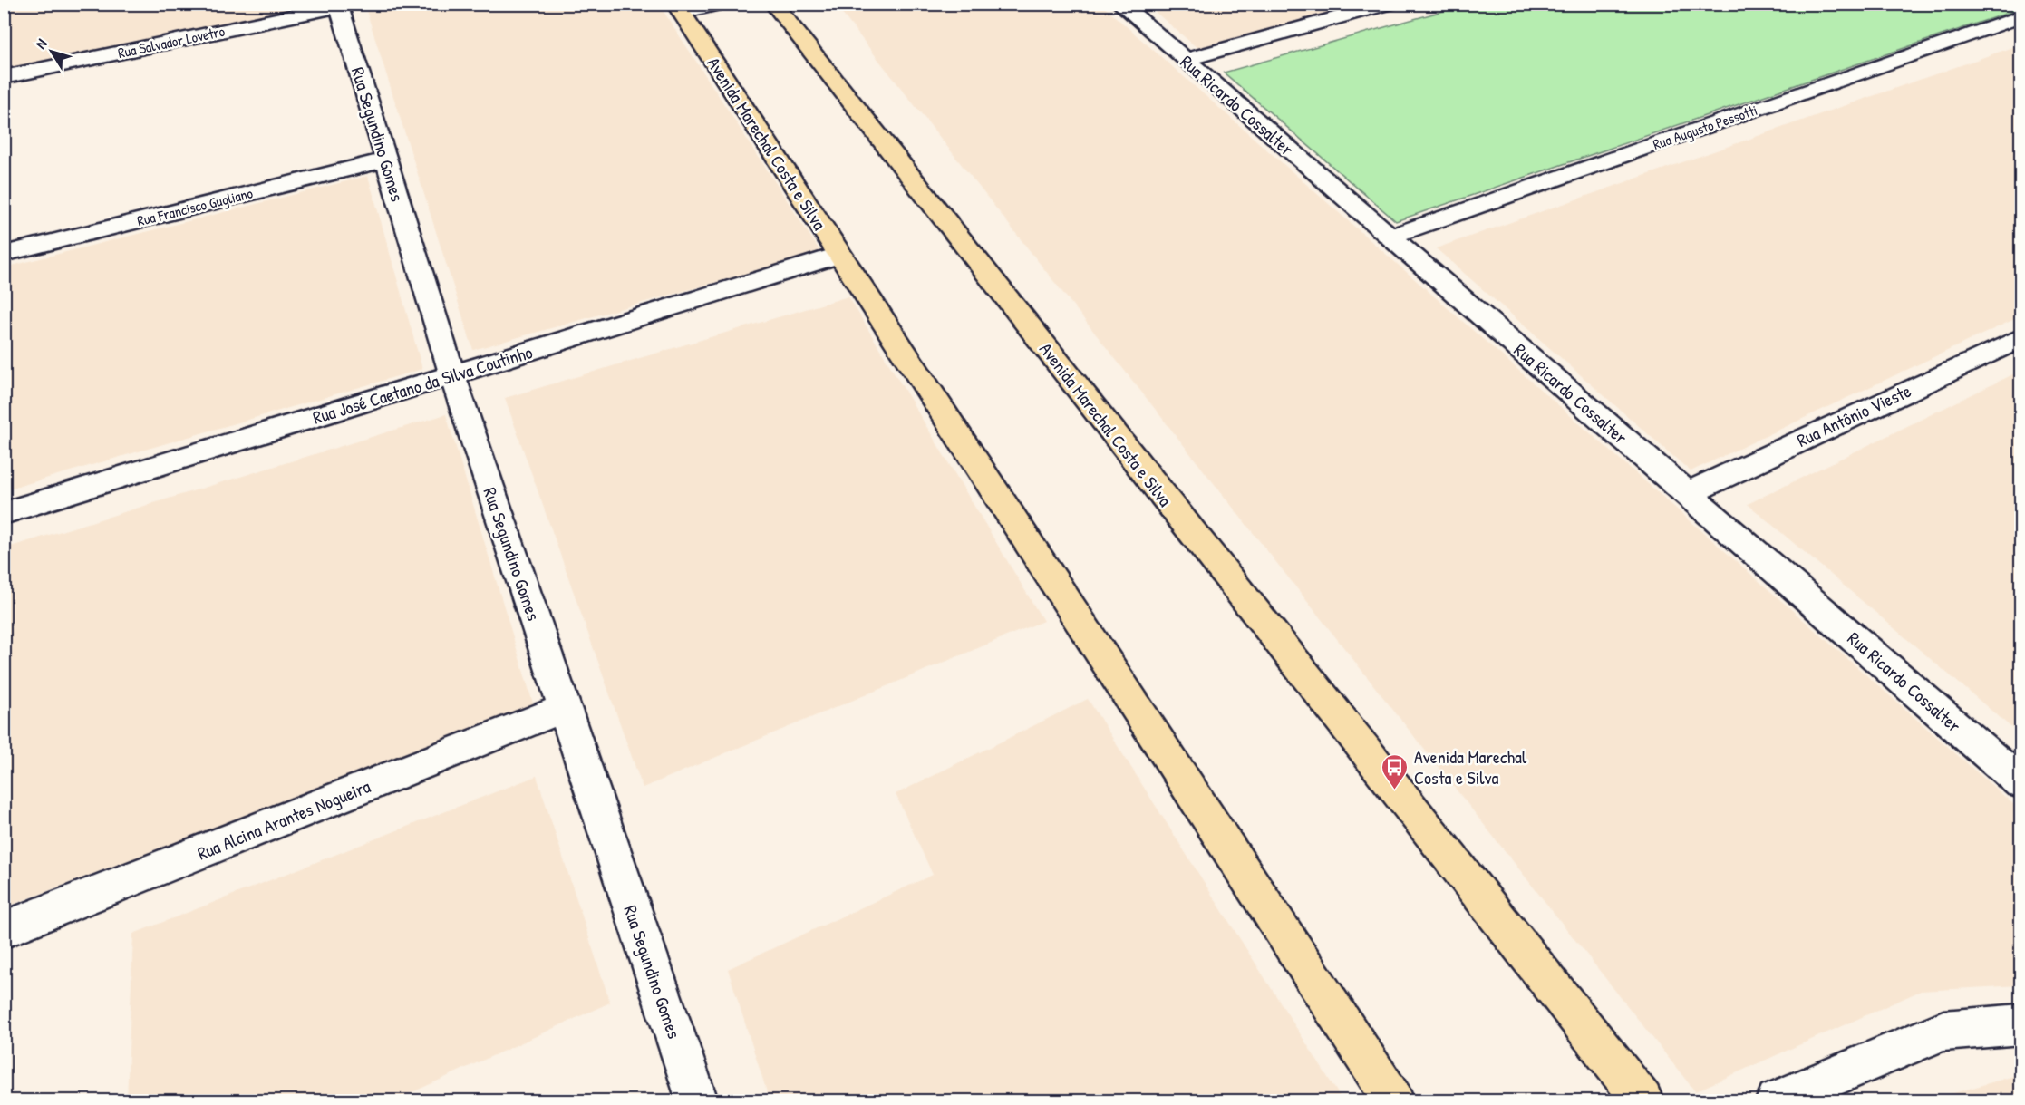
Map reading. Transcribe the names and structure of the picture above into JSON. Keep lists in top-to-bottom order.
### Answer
{
  "streets": {
    "main road": ["Avenida Marechal Costa e Silva"],
    "street": [
      "Rua Salvador Lovetro",
      "Rua Ricardo Cossalter",
      "Rua Augusto Pessotti",
      "Rua Segundino Gomes",
      "Rua Francisco Gugliano",
      "Rua José Caetano da Silva Coutinho",
      "Rua Antônio Vieste",
      "Rua Alcina Arantes Nogueira"
    ]
  },
  "crossings": [
    ["Rua Salvador Lovetro", "Rua Segundino Gomes"],
    ["Rua Ricardo Cossalter", "Rua Augusto Pessotti"],
    ["Rua Ricardo Cossalter", "Rua Antônio Vieste"],
    ["Rua Segundino Gomes", "Rua Francisco Gugliano"],
    ["Rua Segundino Gomes", "Rua José Caetano da Silva Coutinho"],
    ["Rua Segundino Gomes", "Rua Alcina Arantes Nogueira"],
    ["Avenida Marechal Costa e Silva", "Rua José Caetano da Silva Coutinho"]
  ],
  "places": {
    "bus stop": ["Avenida Marechal Costa e Silva"]
  },
  "north": "top left"
}
